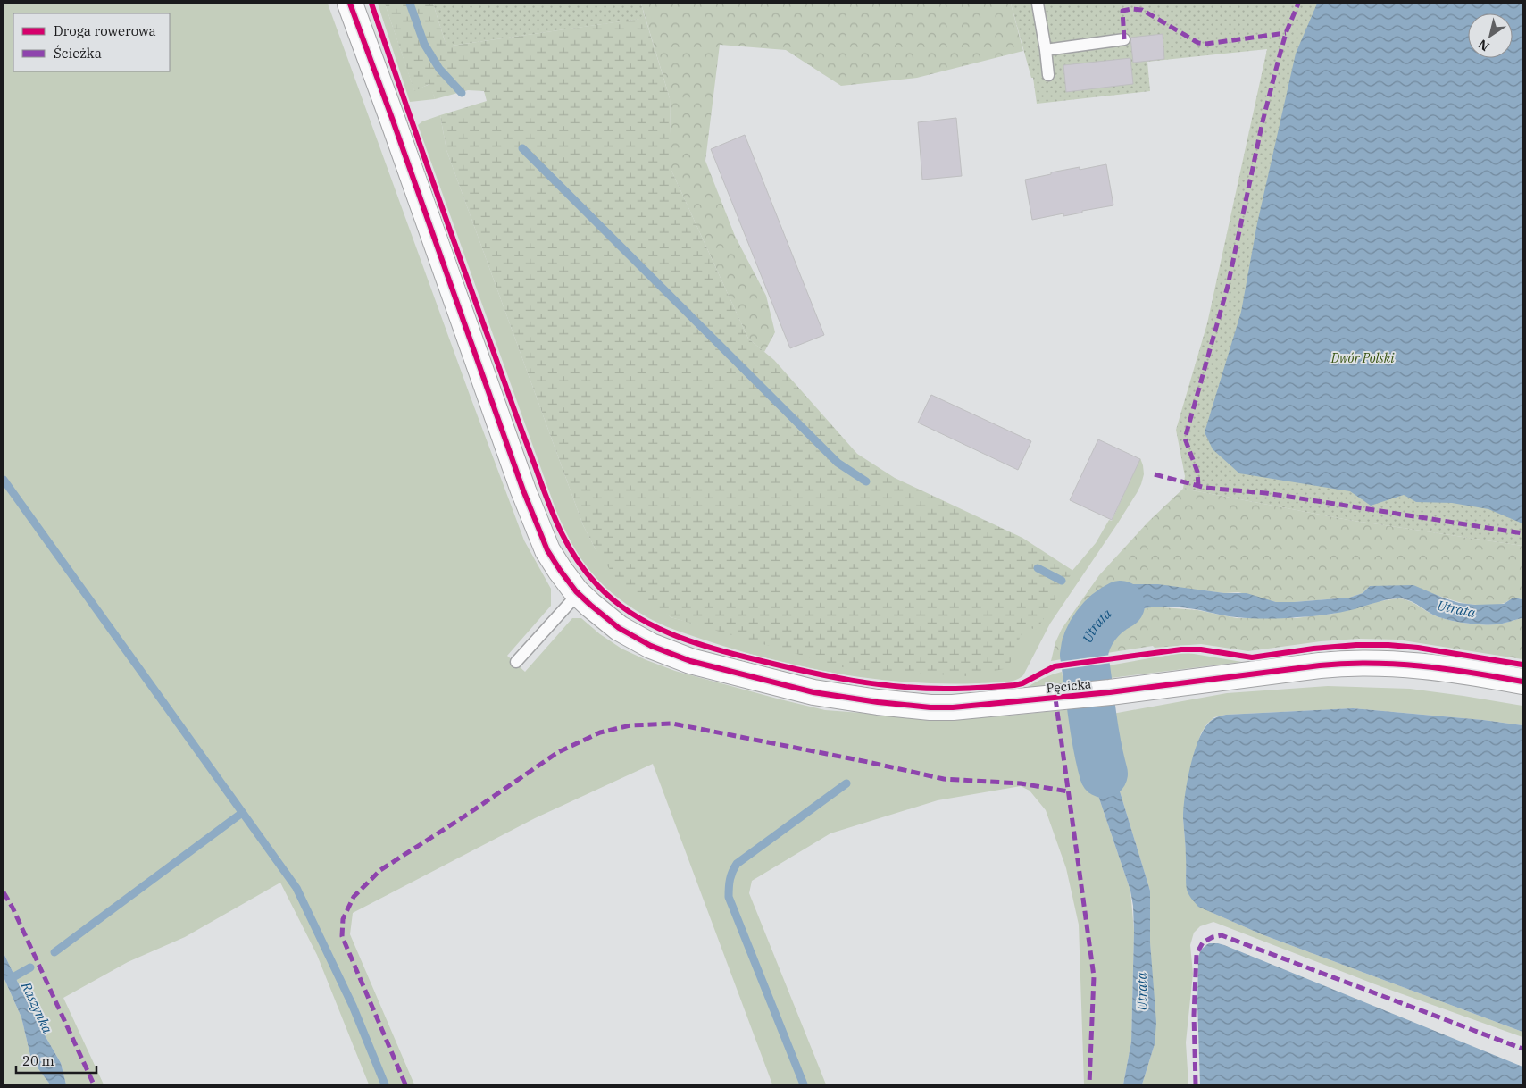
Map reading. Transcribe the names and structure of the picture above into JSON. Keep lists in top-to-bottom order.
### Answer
{
  "streets": {
    "street": ["Pęcicka"]
  },
  "water": ["Utrata", "Raszynka"],
  "parks": ["Dwór Polski"],
  "legend": ["Droga rowerowa", "Ścieżka"],
  "scale_bar": "20 m",
  "north": "bottom left"
}
